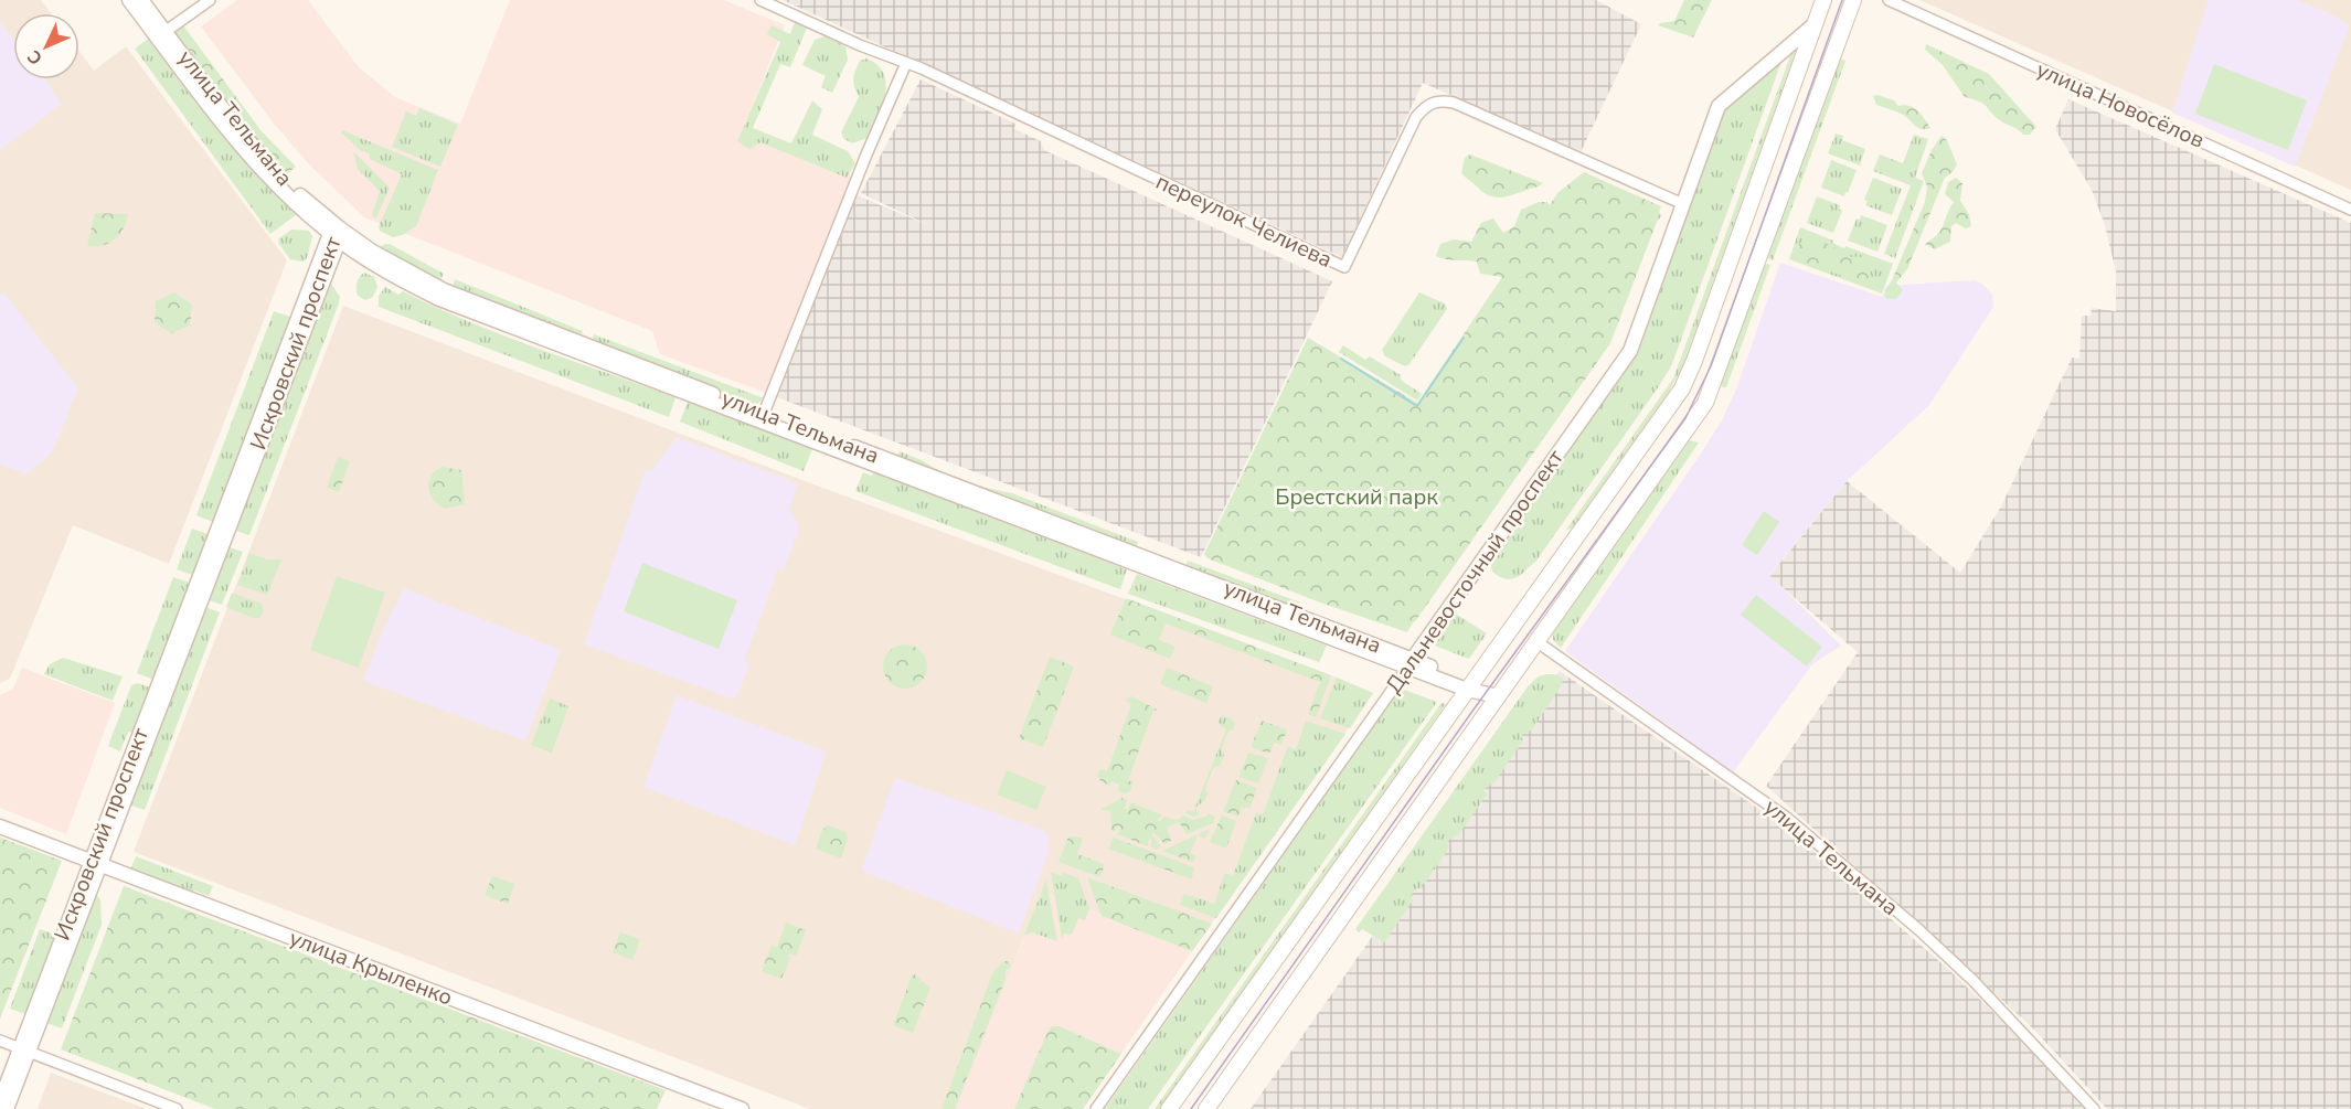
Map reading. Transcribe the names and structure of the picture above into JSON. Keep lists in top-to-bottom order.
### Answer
{
  "streets": {
    "street": [
      "улица Новосёлов",
      "улица Тельмана",
      "переулок Челиева",
      "Искровский проспект",
      "Дальневосточный проспект",
      "улица Крыленко"
    ]
  },
  "crossings": [
    ["улица Тельмана", "Искровский проспект"],
    ["улица Тельмана", "Дальневосточный проспект"],
    ["переулок Челиева", "Дальневосточный проспект"],
    ["Искровский проспект", "улица Крыленко"]
  ],
  "parks": ["Брестский парк"],
  "north": "bottom left"
}
